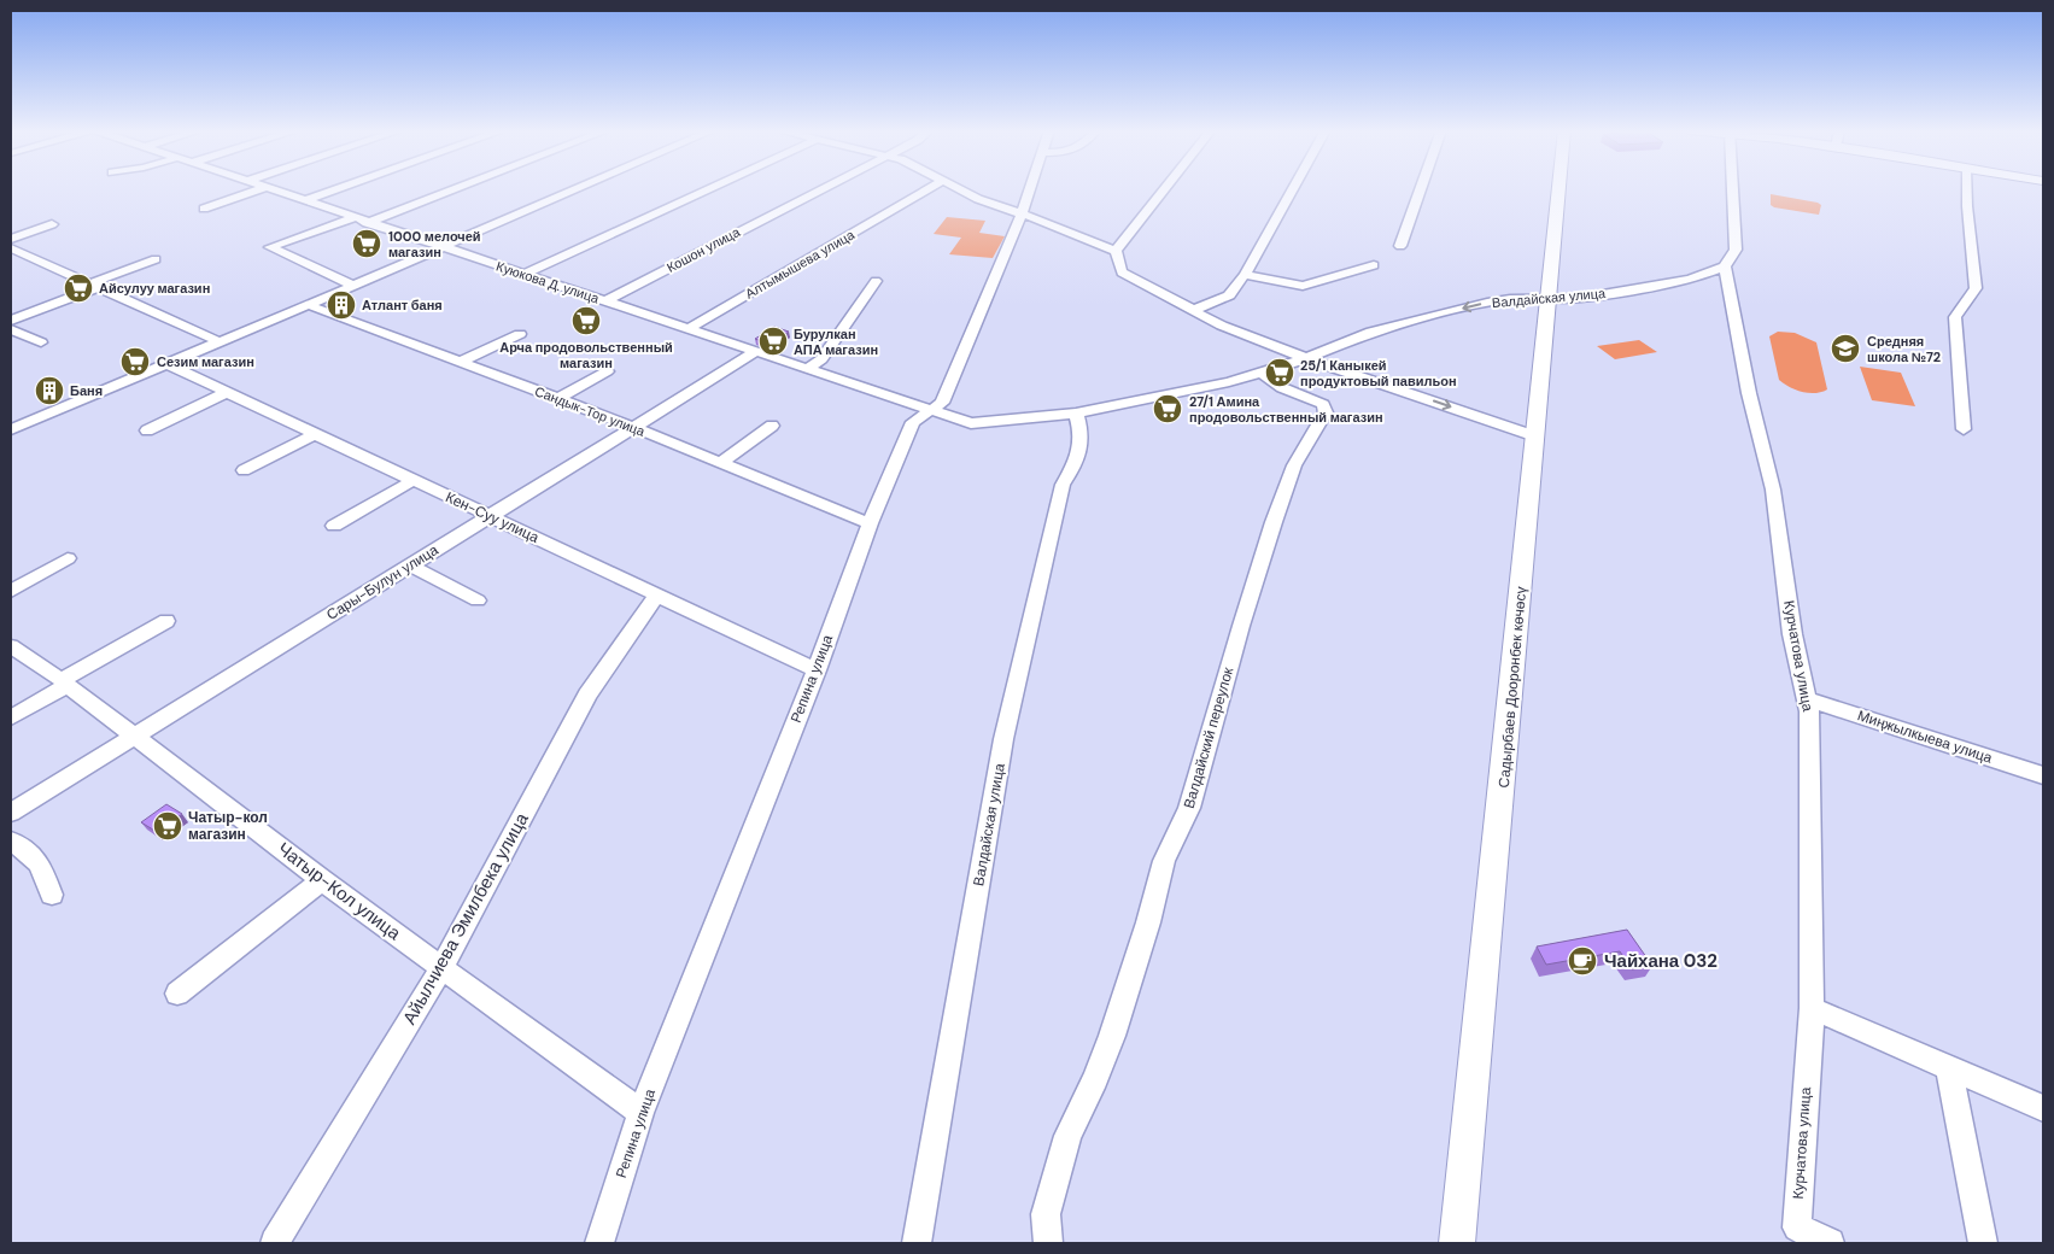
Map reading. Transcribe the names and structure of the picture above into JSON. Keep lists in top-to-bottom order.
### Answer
{
  "streets": {
    "main road": ["Садырбаев Дооронбек көчөсү"],
    "street": [
      "Кошон улица",
      "Алтымышева улица",
      "Куюкова Д. улица",
      "Валдайская улица",
      "Сандык-Тор улица",
      "Кен-Суу улица",
      "Сары-Булун улица",
      "Курчатова улица",
      "Репина улица",
      "Миңжылкыева улица",
      "Валдайский переулок",
      "Чатыр-Кол улица",
      "Айылчиева Эмилбека улица"
    ]
  },
  "crossings": [
    ["Кошон улица", "Куюкова Д. улица"],
    ["Алтымышева улица", "Куюкова Д. улица"],
    ["Куюкова Д. улица", "Валдайская улица"],
    ["Куюкова Д. улица", "Сары-Булун улица"],
    ["Куюкова Д. улица", "Репина улица"],
    ["Валдайская улица", "Курчатова улица"],
    ["Валдайская улица", "Репина улица"],
    ["Валдайская улица", "Садырбаев Дооронбек көчөсү"],
    ["Валдайская улица", "Валдайский переулок"],
    ["Сандык-Тор улица", "Сары-Булун улица"],
    ["Сандык-Тор улица", "Репина улица"],
    ["Кен-Суу улица", "Сары-Булун улица"],
    ["Кен-Суу улица", "Репина улица"],
    ["Кен-Суу улица", "Айылчиева Эмилбека улица"],
    ["Сары-Булун улица", "Чатыр-Кол улица"],
    ["Курчатова улица", "Миңжылкыева улица"],
    ["Репина улица", "Чатыр-Кол улица"],
    ["Чатыр-Кол улица", "Айылчиева Эмилбека улица"]
  ],
  "places": {
    "supermarket": [
      "1000 мелочей магазин",
      "Айсулуу магазин",
      "Арча продовольственный магазин",
      "Бурулкан АПА магазин",
      "Сезим магазин",
      "25/1 Каныкей продуктовый павильон",
      "27/1 Амина продовольственный магазин",
      "Чатыр-кол магазин"
    ],
    "building": ["Атлант баня", "Баня"],
    "school or university": ["Средняя школа №72"],
    "cafe": ["Чайхана 032"]
  }
}
